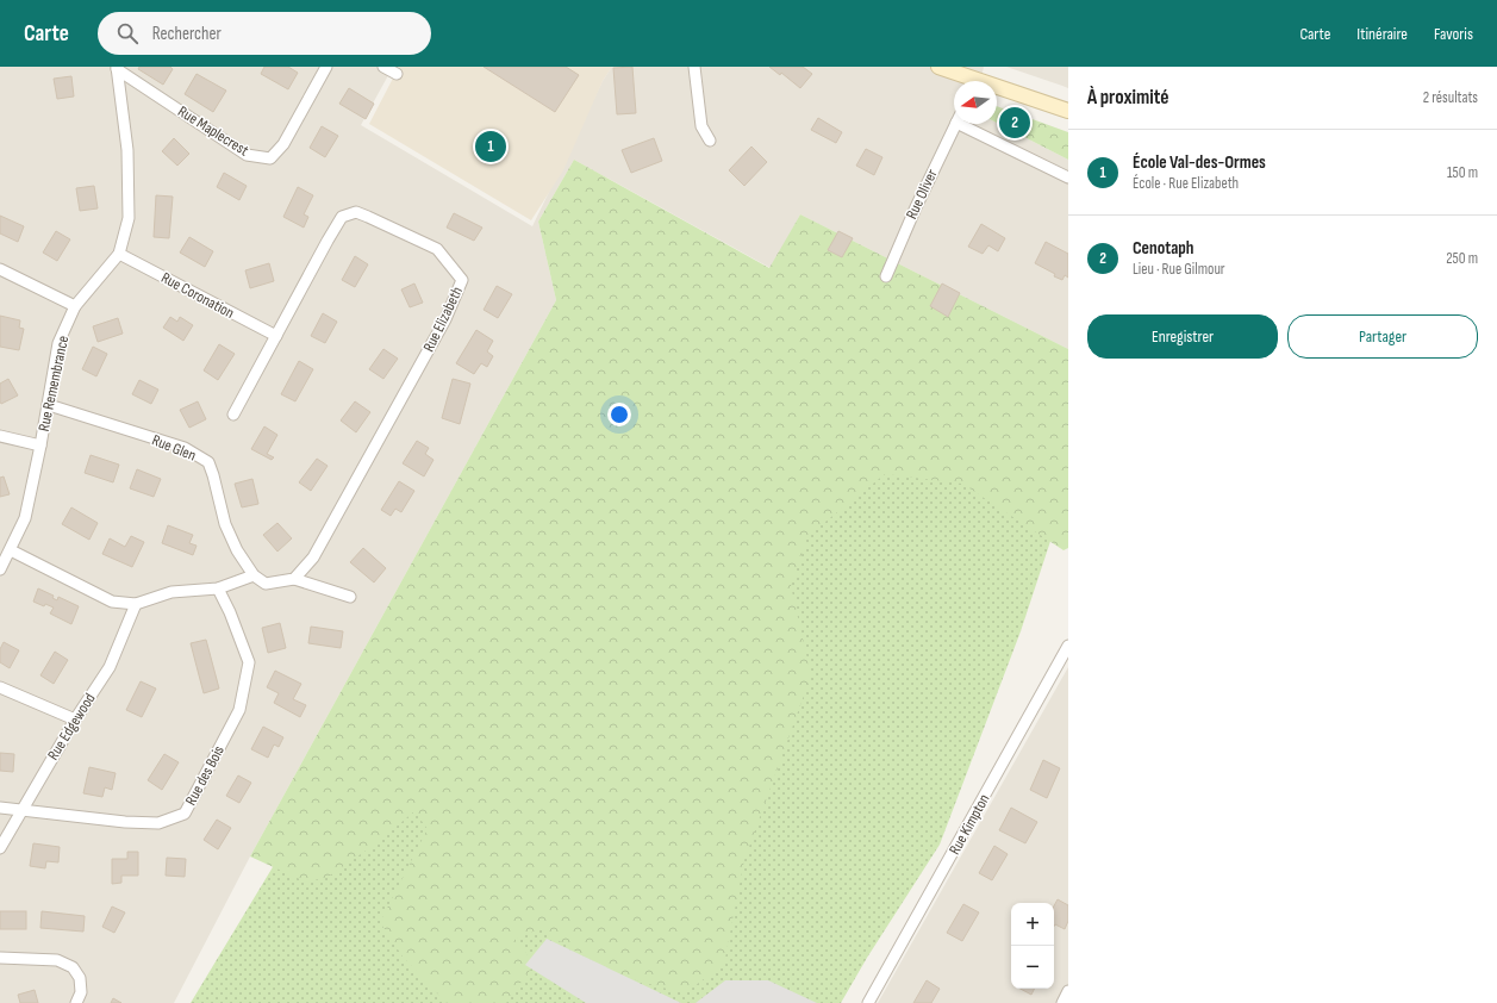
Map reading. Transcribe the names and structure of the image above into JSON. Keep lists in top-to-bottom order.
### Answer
{
  "streets": {
    "street": [
      "Rue Maplecrest",
      "Rue Oliver",
      "Rue Coronation",
      "Rue Elizabeth",
      "Rue Remembrance",
      "Rue Glen",
      "Rue Edgewood",
      "Rue des Bois",
      "Rue Kimpton"
    ]
  },
  "crossings": [
    ["Rue Maplecrest", "Rue Remembrance"],
    ["Rue Coronation", "Rue Elizabeth"],
    ["Rue Coronation", "Rue Remembrance"],
    ["Rue Remembrance", "Rue Glen"],
    ["Rue Edgewood", "Rue des Bois"]
  ],
  "north": "left",
  "page": {
    "header": "Carte",
    "search": "Rechercher",
    "nav": ["Carte", "Itinéraire", "Favoris"],
    "heading": ["À proximité", "2 résultats"],
    "pins": ["2", "1"],
    "list": [
      {
        "mark": "1",
        "name": "École Val-des-Ormes",
        "note": "École · Rue Elizabeth",
        "value": "150 m"
      },
      {
        "mark": "2",
        "name": "Cenotaph",
        "note": "Lieu · Rue Gilmour",
        "value": "250 m"
      }
    ],
    "buttons": ["Enregistrer", "Partager"],
    "map_buttons": ["+", "−"]
  }
}
